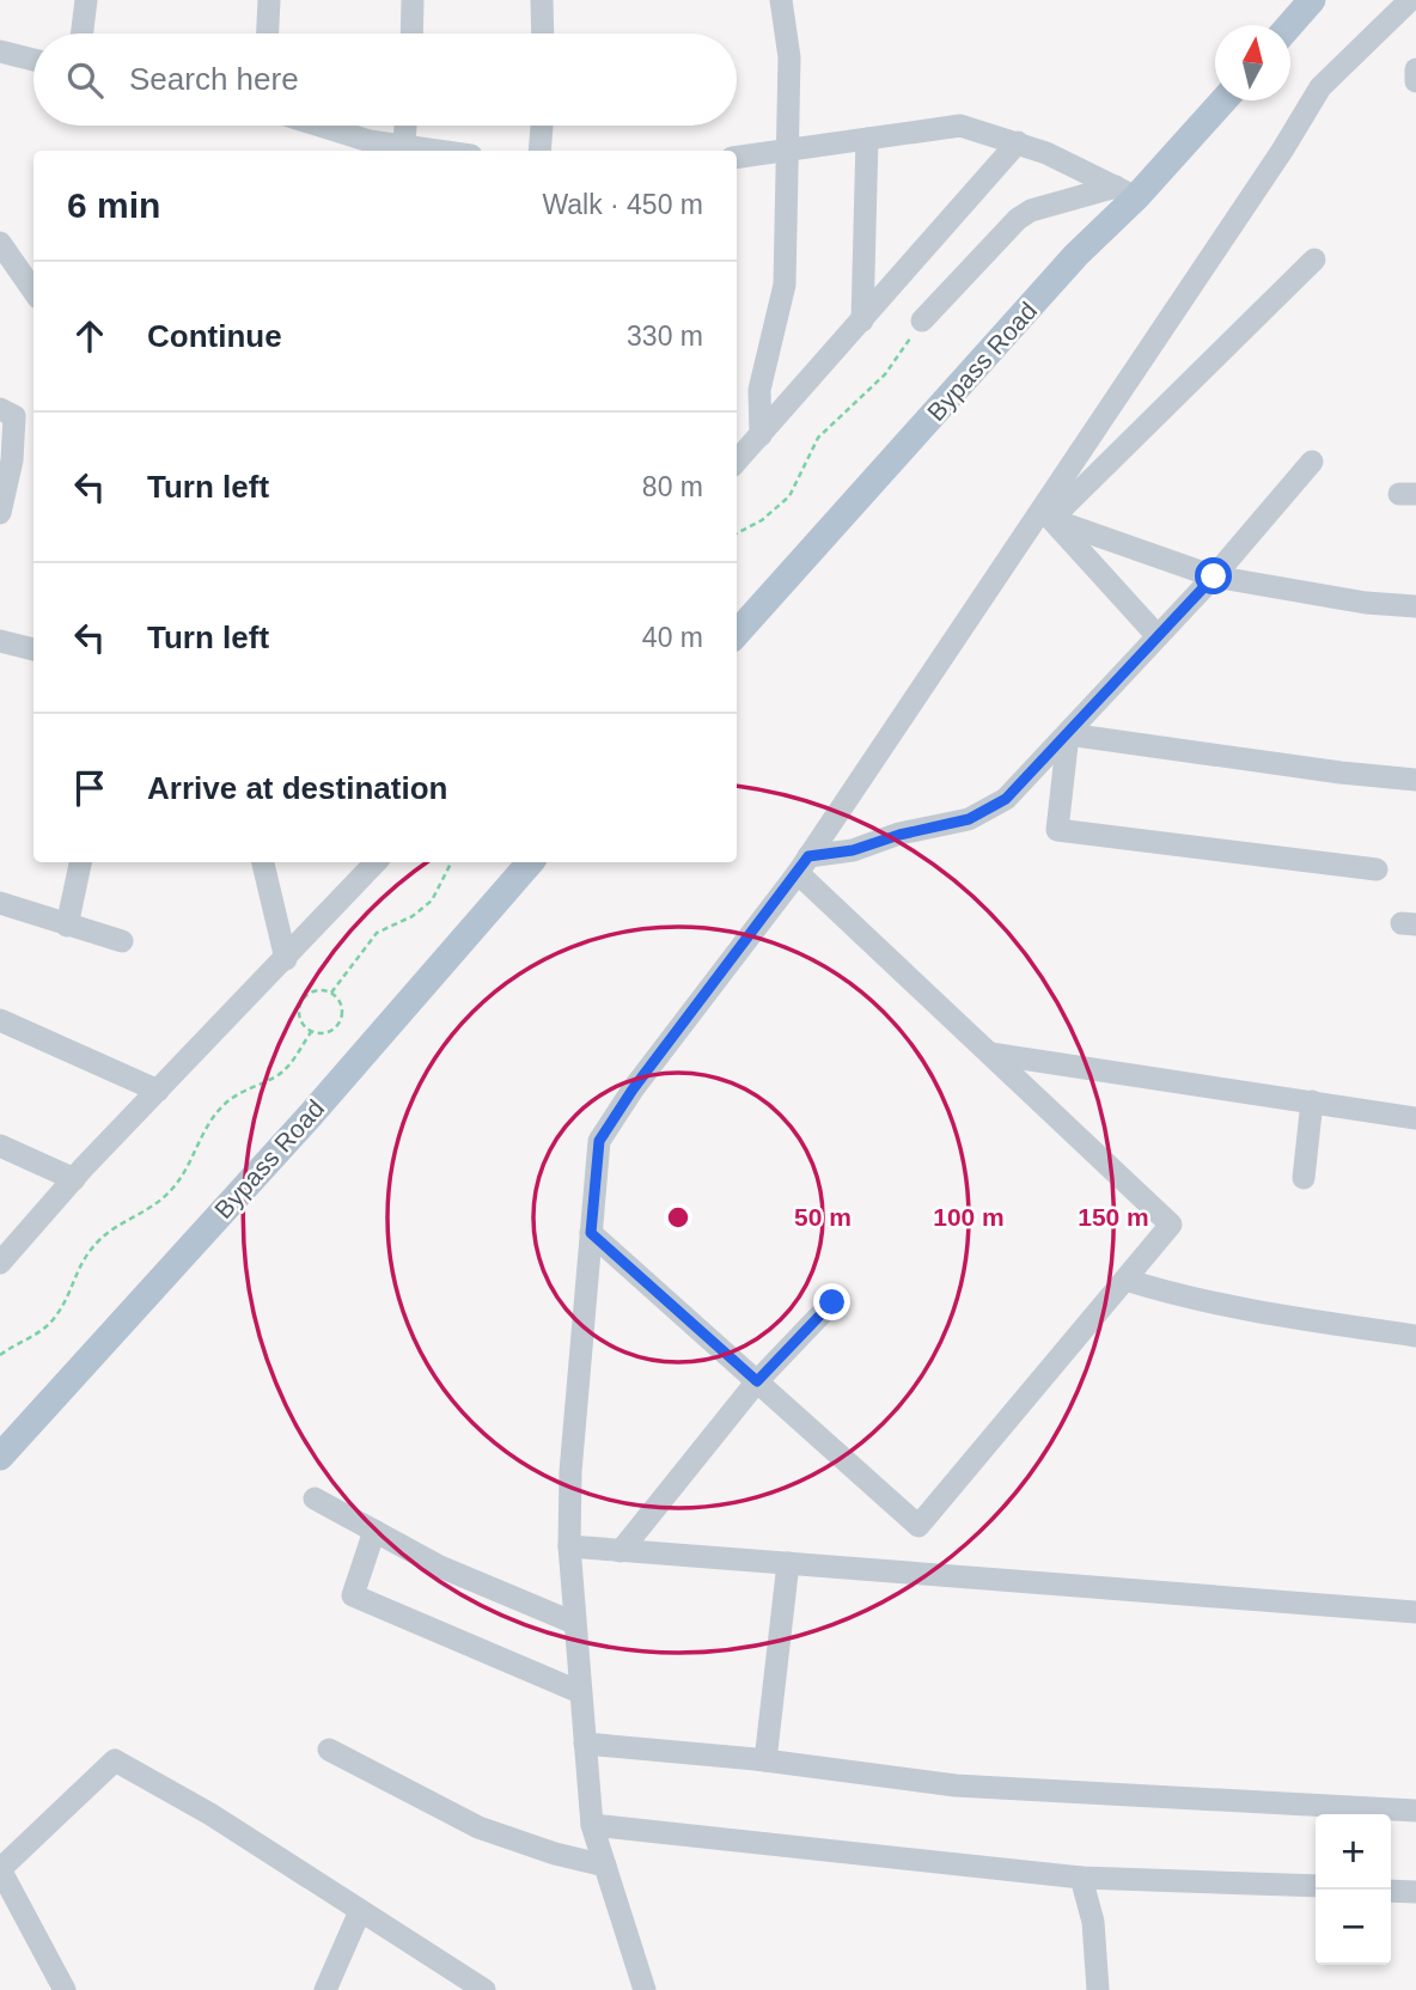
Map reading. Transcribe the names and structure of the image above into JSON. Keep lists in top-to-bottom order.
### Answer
{
  "streets": {
    "main road": ["Bypass Road"]
  },
  "north": "top",
  "page": {
    "search": "Search here",
    "heading": ["6 min", "Walk · 450 m"],
    "list": [
      ["Continue", "330 m"],
      ["Turn left", "80 m"],
      ["Turn left", "40 m"],
      "Arrive at destination"
    ],
    "map_buttons": ["+", "−"]
  },
  "rings": ["50 m", "100 m", "150 m"]
}
